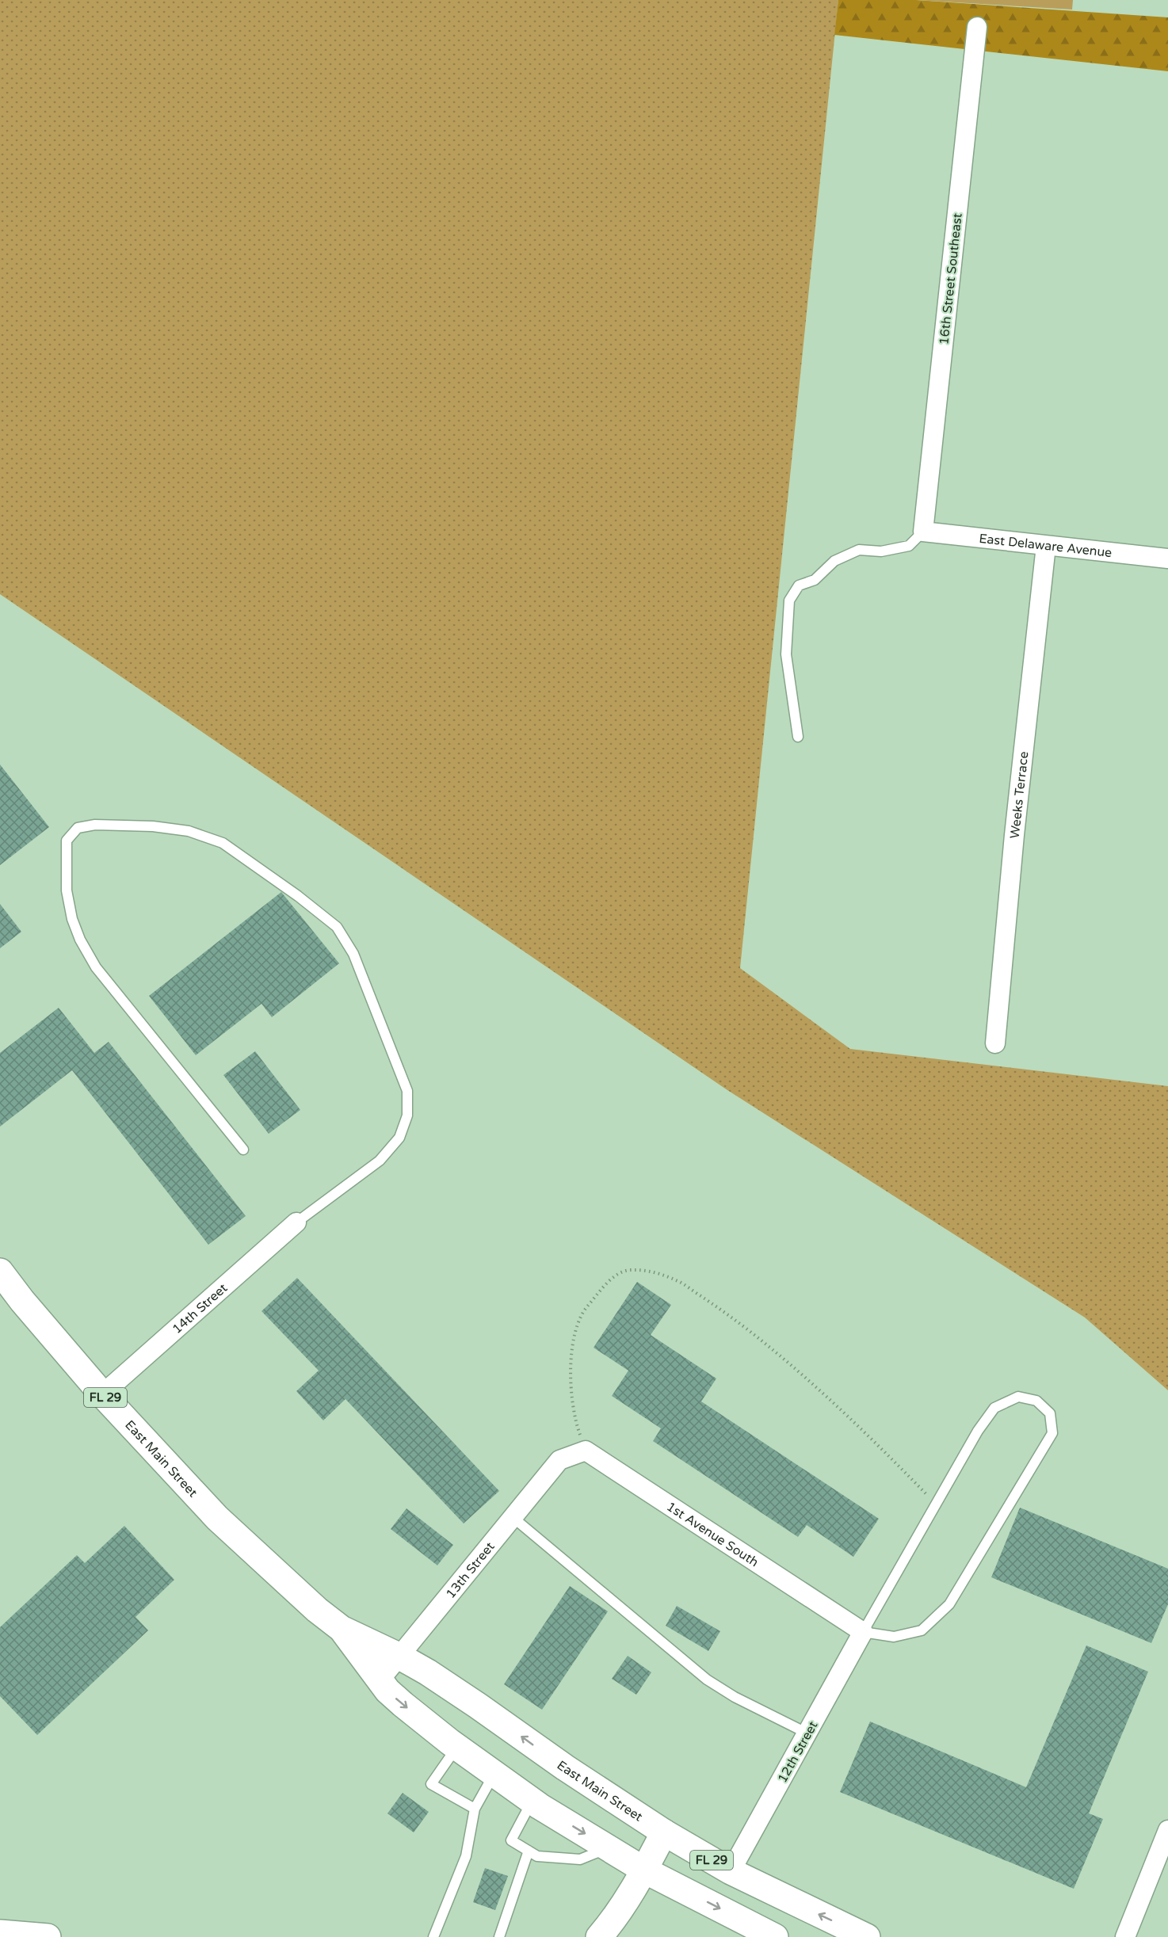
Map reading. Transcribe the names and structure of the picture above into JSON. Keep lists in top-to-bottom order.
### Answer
{
  "streets": {
    "main road": ["FL 29", "East Main Street"],
    "street": [
      "16th Street Southeast",
      "East Delaware Avenue",
      "Weeks Terrace",
      "14th Street",
      "1st Avenue South",
      "13th Street",
      "12th Street"
    ]
  },
  "crossings": [
    ["16th Street Southeast", "East Delaware Avenue"],
    ["East Delaware Avenue", "Weeks Terrace"],
    ["14th Street", "East Main Street"],
    ["East Main Street", "13th Street"],
    ["East Main Street", "12th Street"],
    ["1st Avenue South", "13th Street"],
    ["1st Avenue South", "12th Street"]
  ]
}
